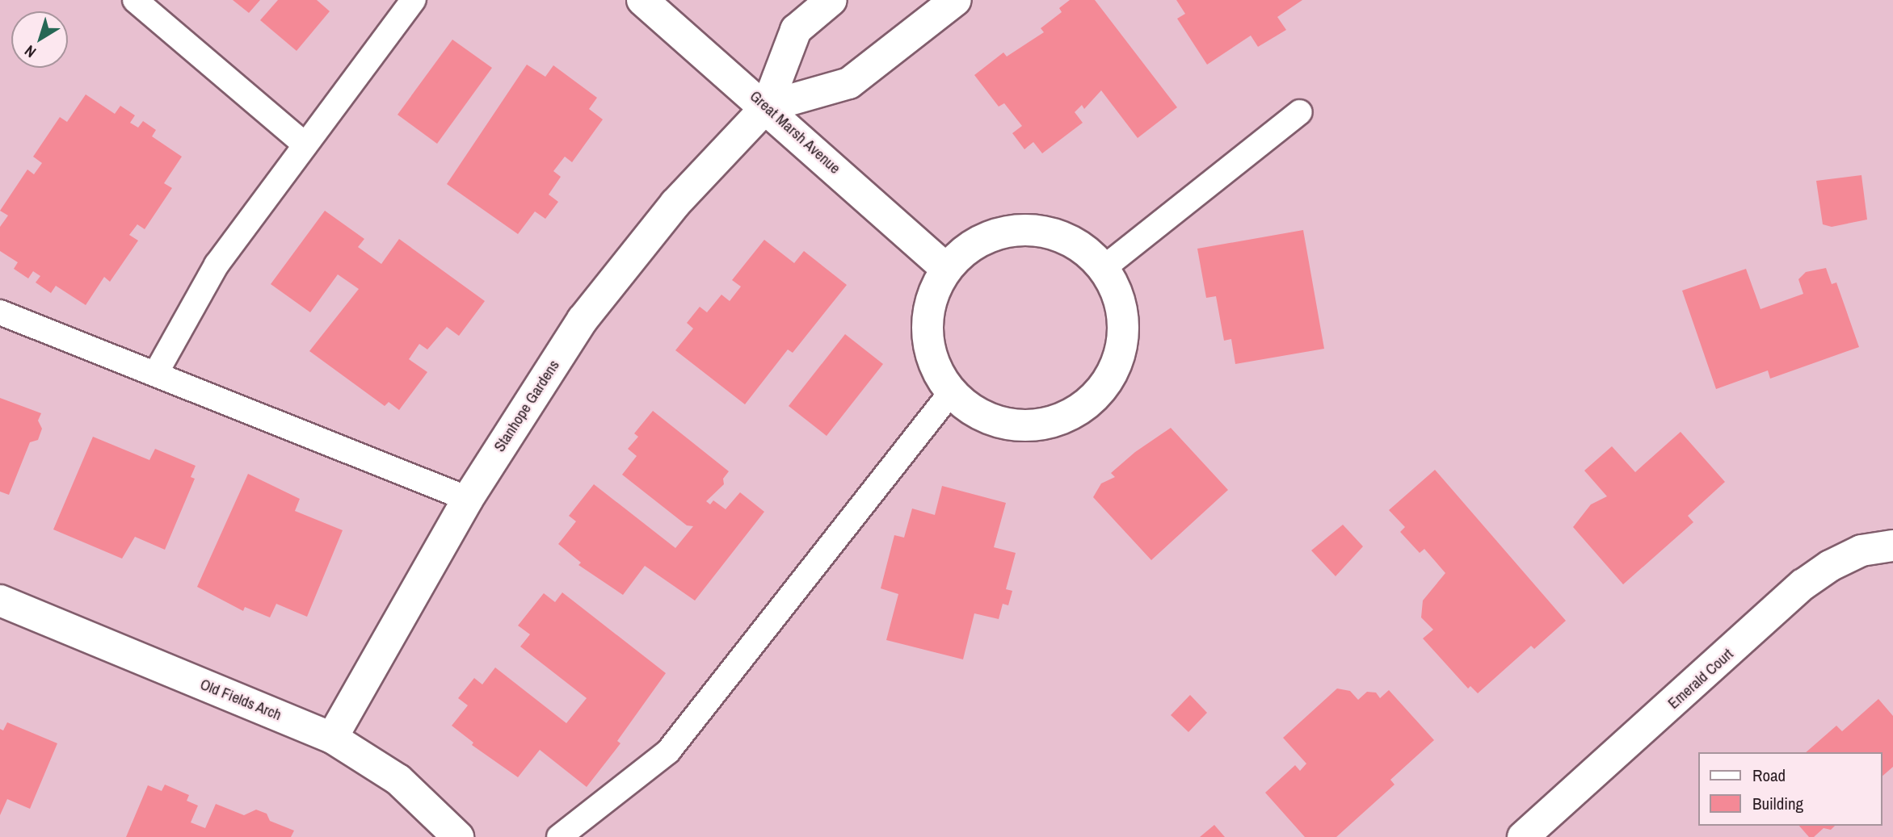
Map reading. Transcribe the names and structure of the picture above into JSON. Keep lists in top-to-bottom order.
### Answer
{
  "streets": {
    "street": [
      "Great Marsh Avenue",
      "Stanhope Gardens",
      "Emerald Court",
      "Old Fields Arch"
    ]
  },
  "crossings": [
    ["Great Marsh Avenue", "Stanhope Gardens"],
    ["Stanhope Gardens", "Old Fields Arch"]
  ],
  "legend": ["Road", "Building"],
  "north": "bottom left"
}
